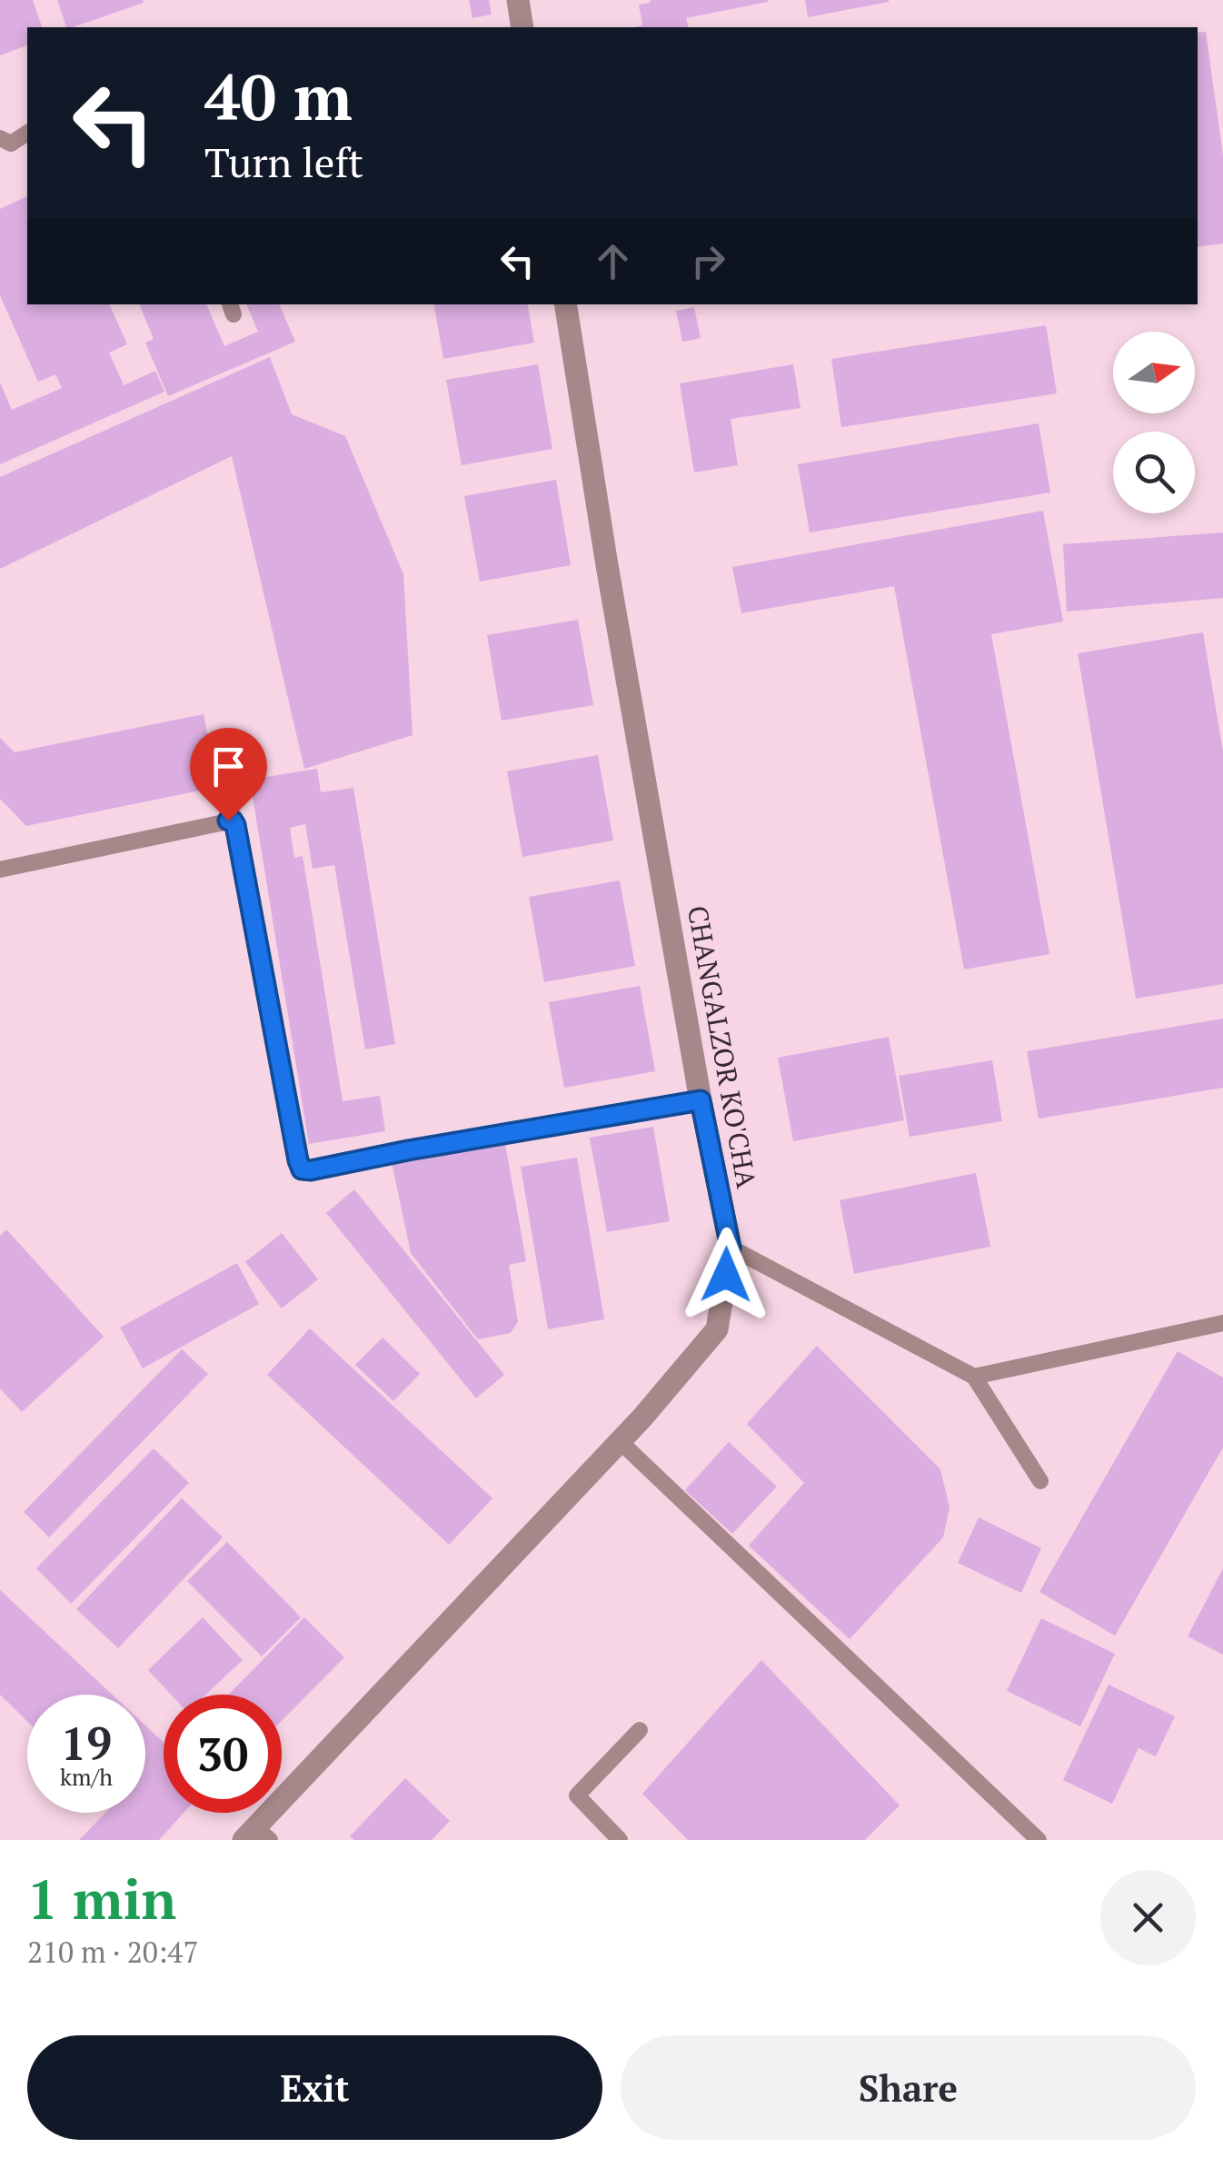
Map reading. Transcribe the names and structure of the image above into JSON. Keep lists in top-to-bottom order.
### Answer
{
  "streets": {
    "street": ["CHANGALZOR KO'CHA"]
  },
  "north": "right",
  "page": {
    "turn": ["40 m", "Turn left"],
    "speed": "19 km/h",
    "limit": "30",
    "heading": ["1 min", "210 m · 20:47"],
    "buttons": ["Exit", "Share"]
  }
}
